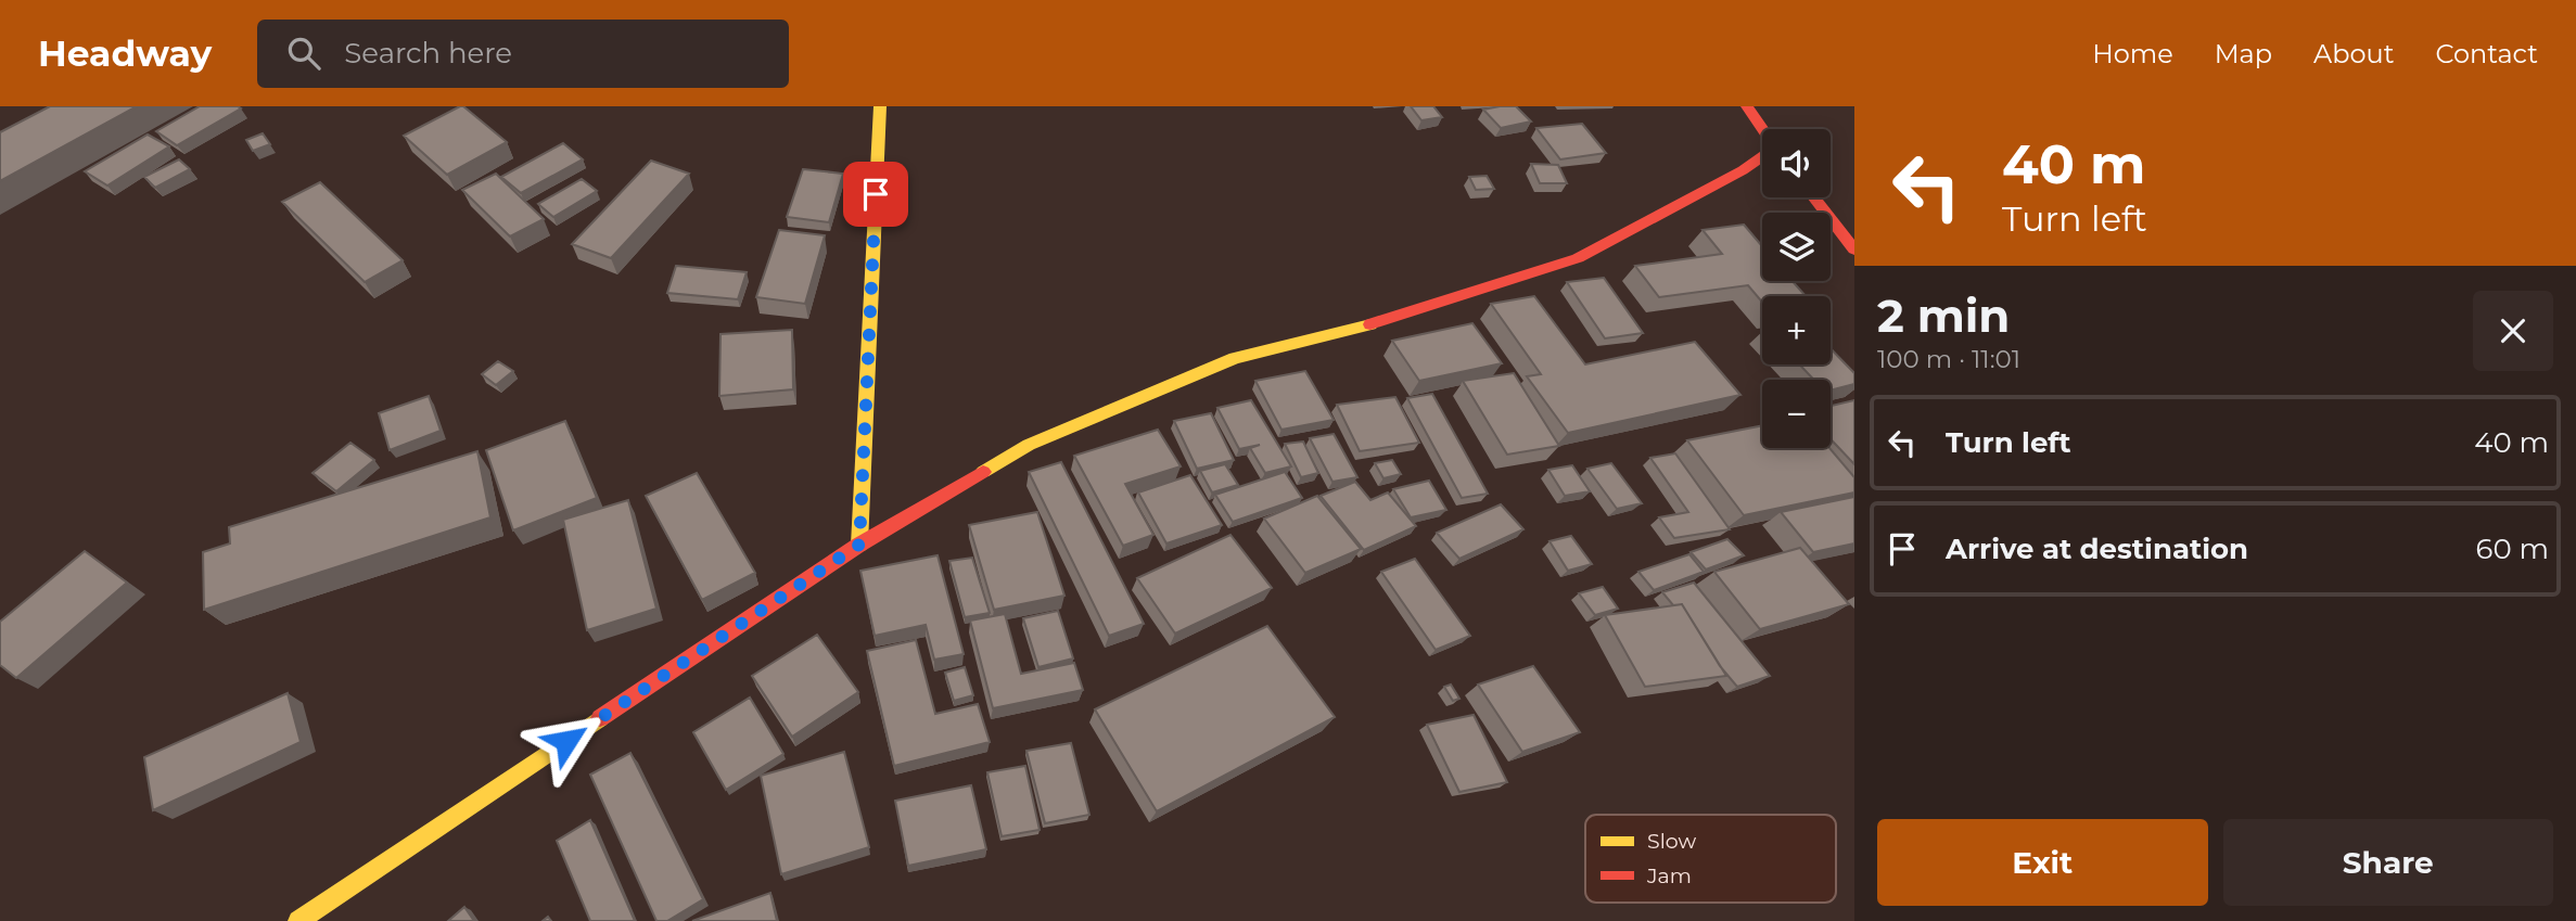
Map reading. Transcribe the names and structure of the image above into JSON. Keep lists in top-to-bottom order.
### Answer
{
  "legend": ["Slow", "Jam"],
  "page": {
    "header": "Headway",
    "search": "Search here",
    "nav": [
      "Home",
      "Map",
      "About",
      "Contact"
    ],
    "turn": ["40 m", "Turn left"],
    "map_buttons": ["+", "−"],
    "heading": ["2 min", "100 m · 11:01"],
    "list": [
      {
        "name": "Turn left",
        "value": "40 m"
      },
      {
        "name": "Arrive at destination",
        "value": "60 m"
      }
    ],
    "buttons": ["Exit", "Share"]
  }
}
